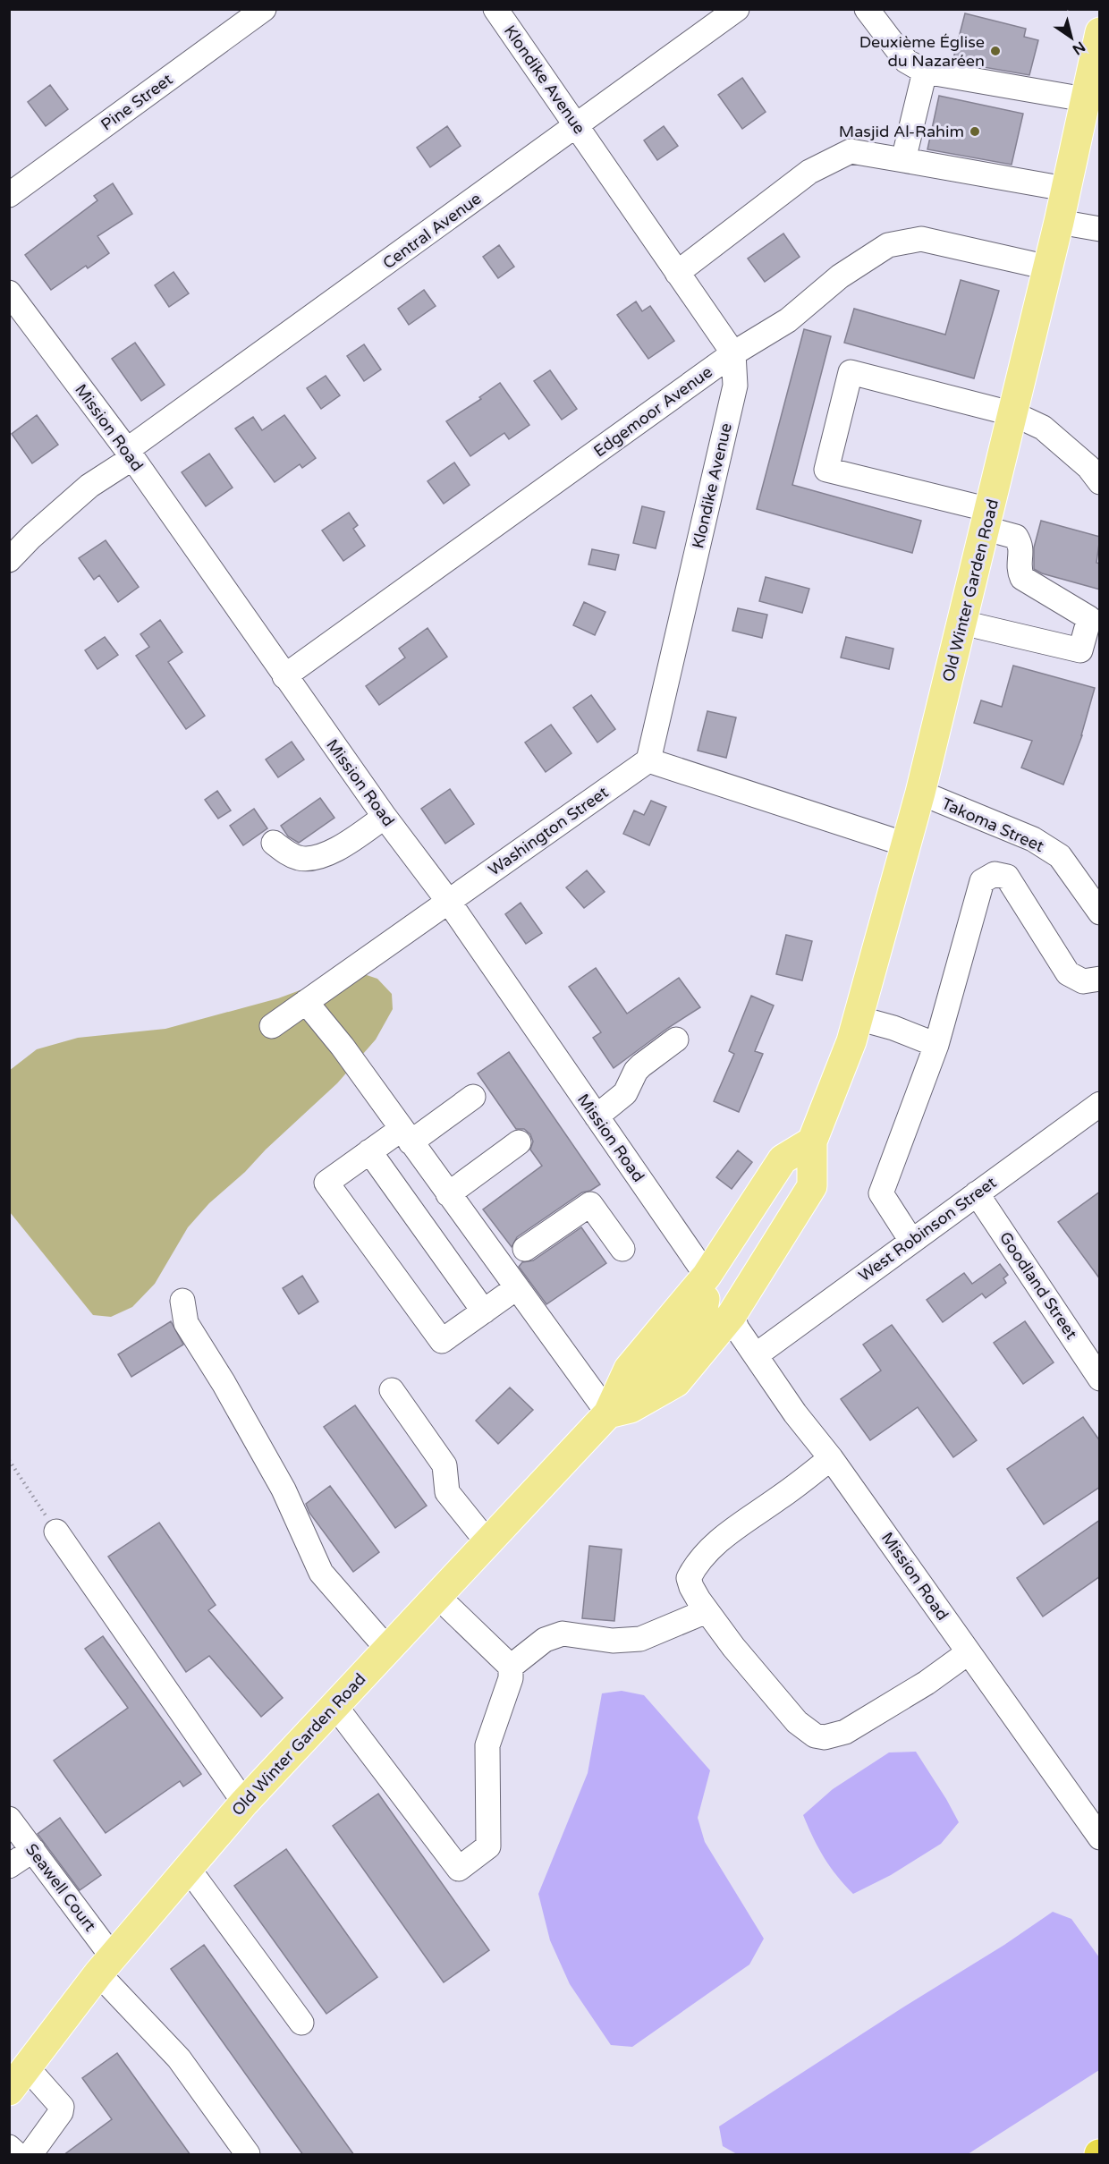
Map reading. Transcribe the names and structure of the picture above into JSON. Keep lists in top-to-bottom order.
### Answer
{
  "streets": {
    "main road": ["Old Winter Garden Road"],
    "street": [
      "Klondike Avenue",
      "Pine Street",
      "Central Avenue",
      "Edgemoor Avenue",
      "Mission Road",
      "Takoma Street",
      "Washington Street",
      "West Robinson Street",
      "Goodland Street",
      "Seawell Court"
    ]
  },
  "crossings": [
    ["Klondike Avenue", "Central Avenue"],
    ["Klondike Avenue", "Edgemoor Avenue"],
    ["Klondike Avenue", "Washington Street"],
    ["Central Avenue", "Mission Road"],
    ["Edgemoor Avenue", "Mission Road"],
    ["Edgemoor Avenue", "Old Winter Garden Road"],
    ["Mission Road", "Old Winter Garden Road"],
    ["Mission Road", "Washington Street"],
    ["Mission Road", "West Robinson Street"],
    ["Old Winter Garden Road", "Takoma Street"],
    ["Old Winter Garden Road", "Seawell Court"],
    ["West Robinson Street", "Goodland Street"]
  ],
  "places": ["Deuxième Église du Nazaréen", "Masjid Al-Rahim"],
  "north": "bottom right"
}
